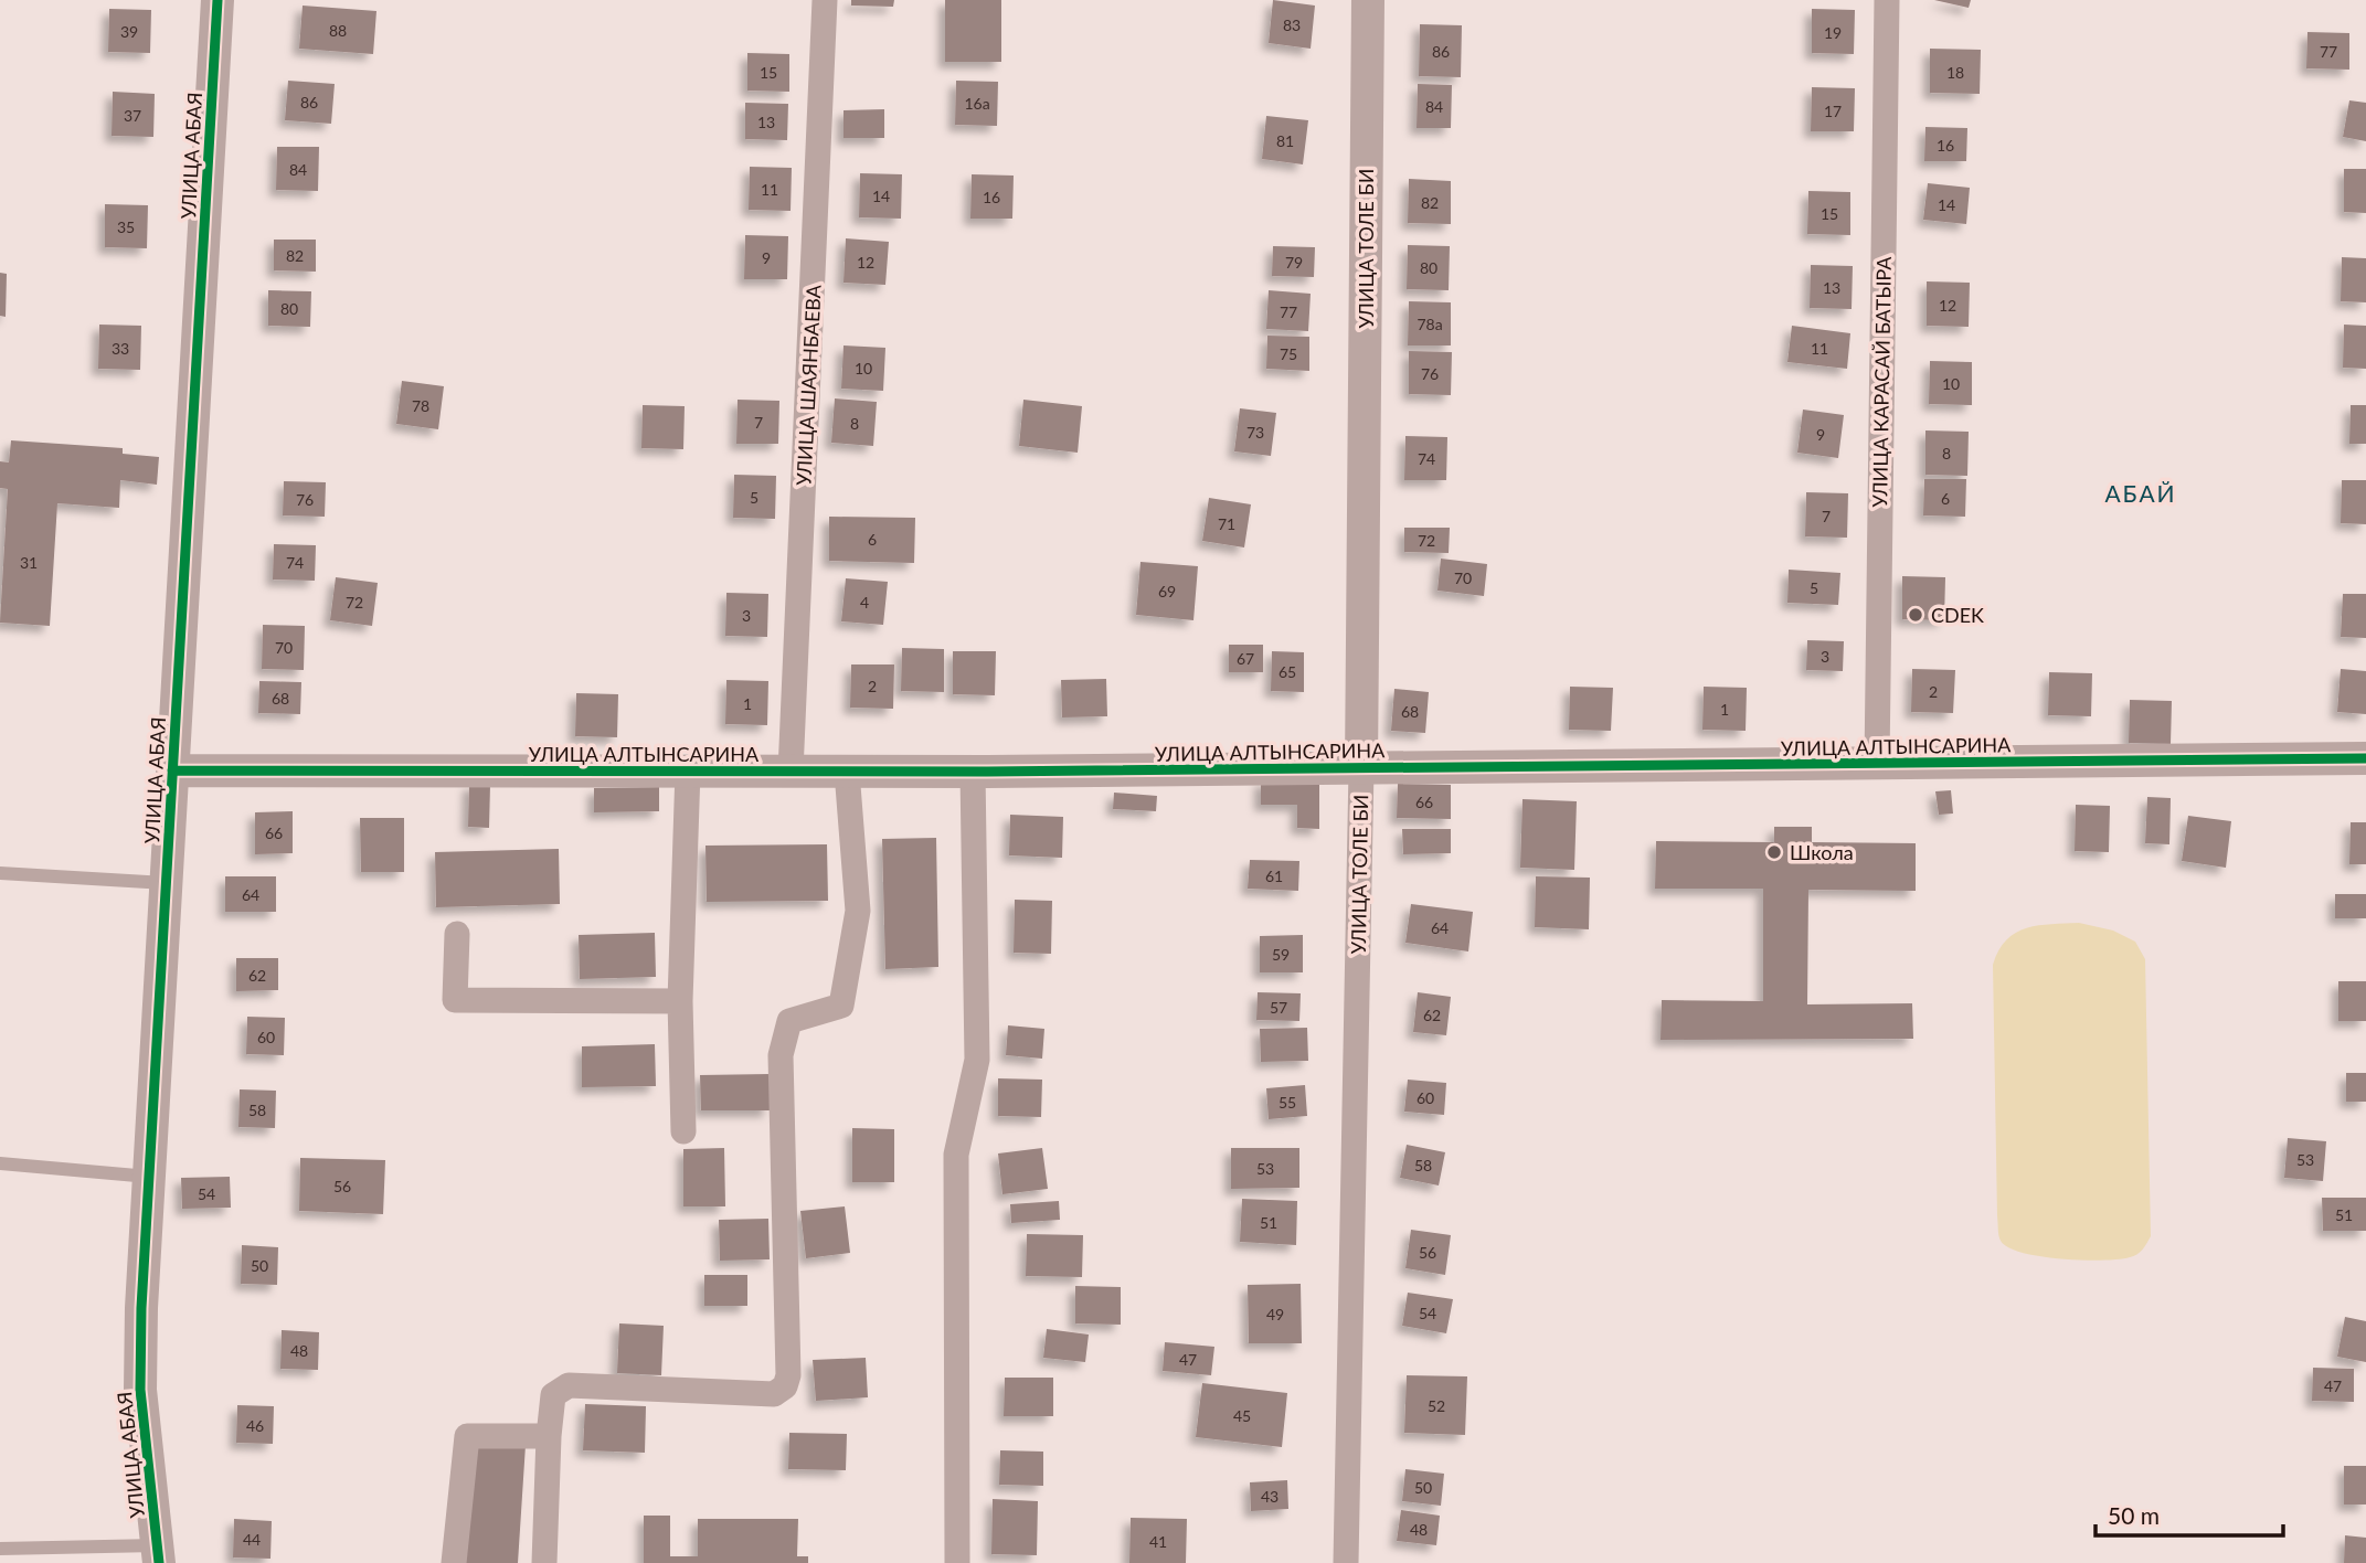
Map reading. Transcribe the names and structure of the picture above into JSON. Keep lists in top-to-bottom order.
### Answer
{
  "streets": {
    "street": [
      "УЛИЦА АБАЯ",
      "УЛИЦА ТОЛЕ БИ",
      "УЛИЦА КАРАСАЙ БАТЫРА",
      "УЛИЦА ШАЯНБАЕВА",
      "УЛИЦА АЛТЫНСАРИНА"
    ]
  },
  "crossings": [
    ["УЛИЦА АБАЯ", "УЛИЦА АЛТЫНСАРИНА"],
    ["УЛИЦА ТОЛЕ БИ", "УЛИЦА АЛТЫНСАРИНА"],
    ["УЛИЦА КАРАСАЙ БАТЫРА", "УЛИЦА АЛТЫНСАРИНА"],
    ["УЛИЦА ШАЯНБАЕВА", "УЛИЦА АЛТЫНСАРИНА"]
  ],
  "districts": ["АБАЙ"],
  "places": ["CDEK", "Школа"],
  "house_numbers": [
    "83",
    "88",
    "39",
    "19",
    "86",
    "77",
    "15",
    "18",
    "86",
    "16а",
    "84",
    "17",
    "37",
    "13",
    "81",
    "16",
    "84",
    "11",
    "14",
    "16",
    "82",
    "14",
    "15",
    "35",
    "82",
    "9",
    "12",
    "79",
    "80",
    "13",
    "12",
    "80",
    "77",
    "78а",
    "33",
    "11",
    "75",
    "10",
    "76",
    "10",
    "78",
    "7",
    "8",
    "73",
    "9",
    "8",
    "74",
    "5",
    "6",
    "76",
    "7",
    "71",
    "6",
    "72",
    "31",
    "74",
    "70",
    "5",
    "69",
    "72",
    "4",
    "3",
    "70",
    "3",
    "67",
    "65",
    "2",
    "2",
    "68",
    "1",
    "1",
    "68",
    "66",
    "66",
    "61",
    "64",
    "64",
    "59",
    "62",
    "57",
    "62",
    "60",
    "60",
    "55",
    "58",
    "53",
    "58",
    "53",
    "56",
    "54",
    "51",
    "51",
    "56",
    "50",
    "54",
    "49",
    "48",
    "47",
    "47",
    "52",
    "45",
    "46",
    "50",
    "43",
    "48",
    "44",
    "41"
  ],
  "scale_bar": "50 m"
}
